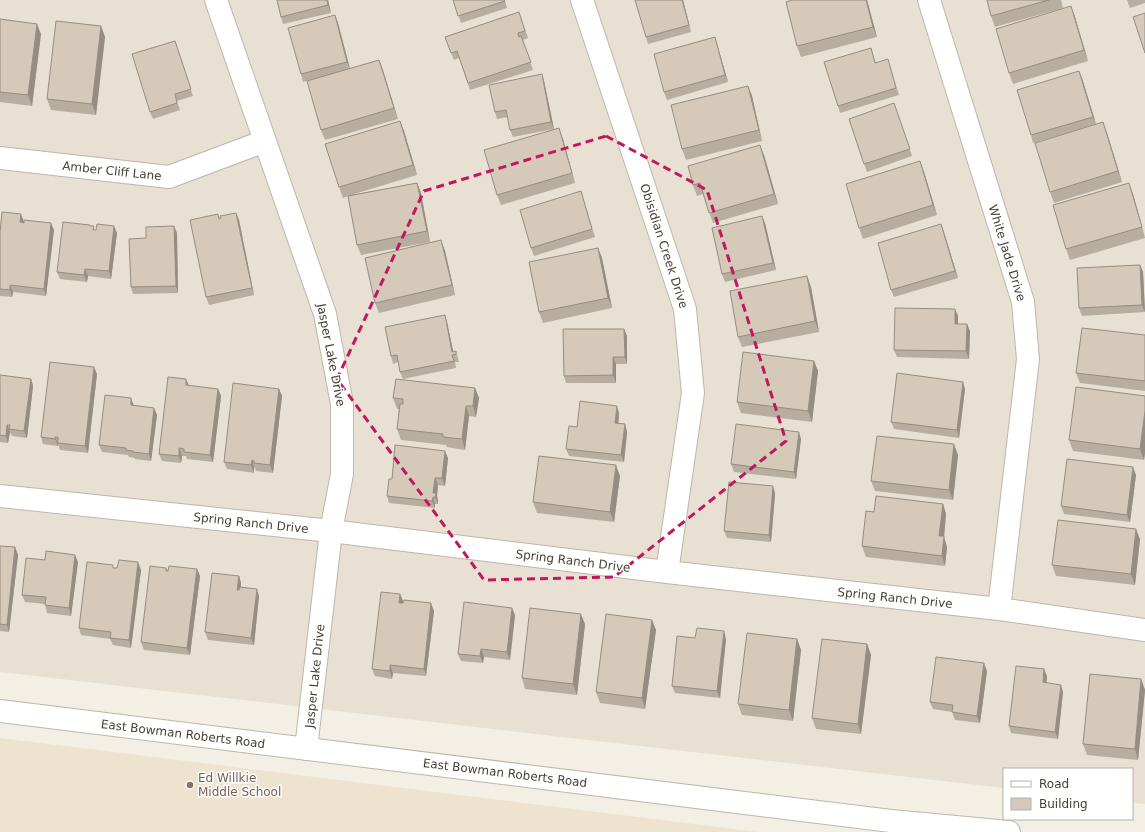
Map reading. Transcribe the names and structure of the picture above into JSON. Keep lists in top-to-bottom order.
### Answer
{
  "streets": {
    "street": [
      "Amber Cliff Lane",
      "Obisidian Creek Drive",
      "White Jade Drive",
      "Jasper Lake Drive",
      "Spring Ranch Drive",
      "East Bowman Roberts Road"
    ]
  },
  "crossings": [
    ["Amber Cliff Lane", "Jasper Lake Drive"],
    ["Obisidian Creek Drive", "Spring Ranch Drive"],
    ["White Jade Drive", "Spring Ranch Drive"],
    ["Jasper Lake Drive", "Spring Ranch Drive"],
    ["Jasper Lake Drive", "East Bowman Roberts Road"]
  ],
  "places": ["Ed Willkie Middle School"],
  "legend": ["Road", "Building"]
}
